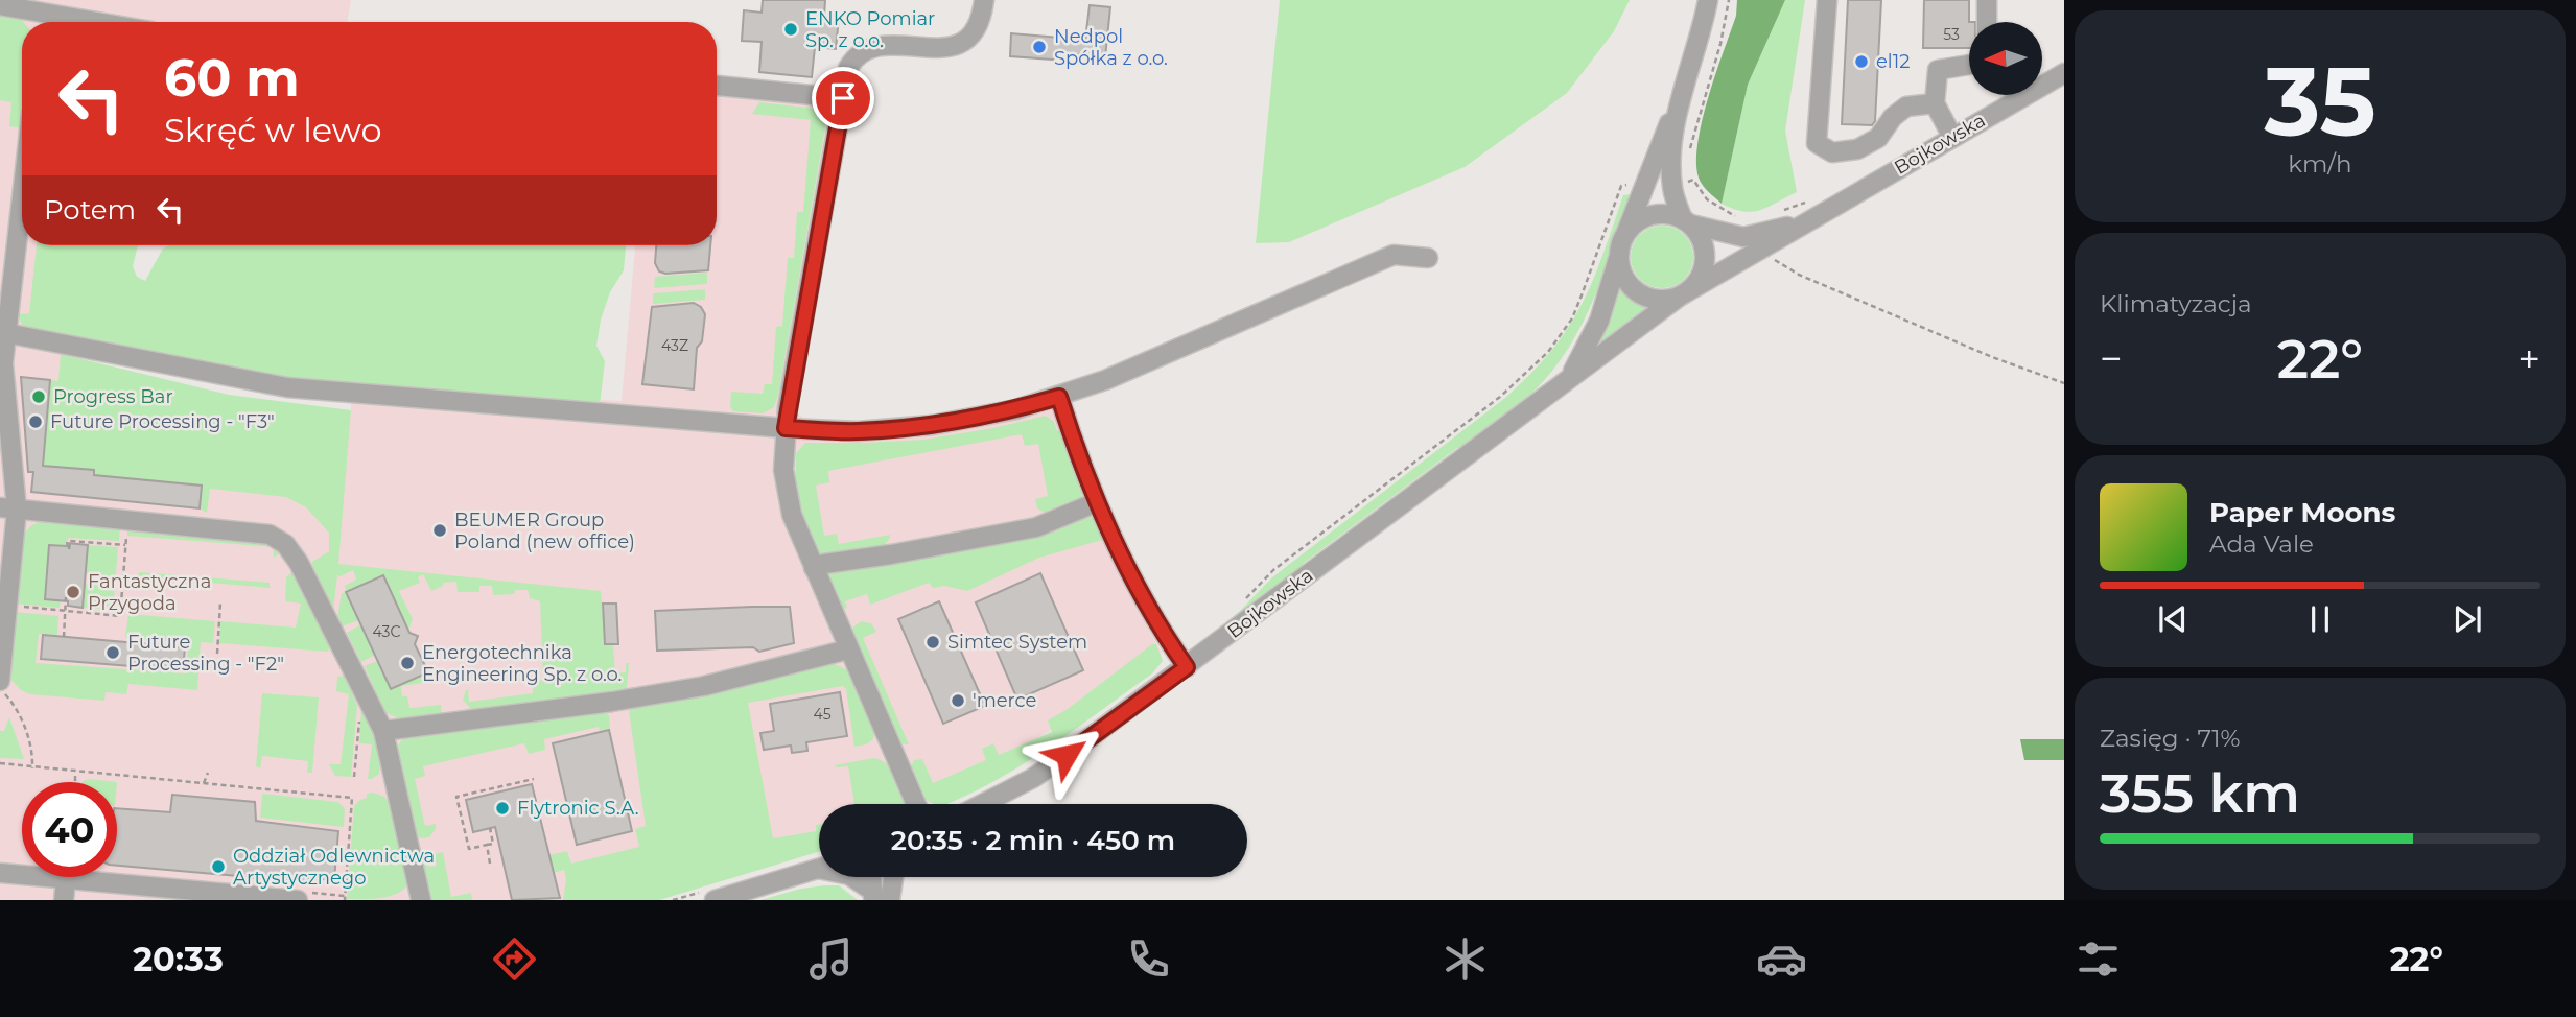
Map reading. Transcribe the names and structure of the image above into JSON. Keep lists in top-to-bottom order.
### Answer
{
  "streets": {
    "street": ["Bojkowska"]
  },
  "places": [
    "ENKO Pomiar Sp. z o.o.",
    "Nedpol Spółka z o.o.",
    "el12",
    "Progress Bar",
    "Future Processing - \"F3\"",
    "BEUMER Group Poland (new office)",
    "Fantastyczna Przygoda",
    "Simtec System",
    "Future Processing - \"F2\"",
    "Energotechnika Engineering Sp. z o.o.",
    "'merce",
    "Flytronic S.A.",
    "Oddział Odlewnictwa Artystycznego"
  ],
  "house_numbers": [
    "53",
    "43Z",
    "43C",
    "45"
  ],
  "north": "left",
  "page": {
    "tile": [
      ["35", "km/h"],
      "Klimatyzacja",
      ["Zasięg · 71%", "355 km"]
    ],
    "turn": ["60 m", "Skręć w lewo"],
    "then": "Potem",
    "heat": ["−", "22°", "+"],
    "song": ["Paper Moons", "Ada Vale"],
    "limit": "40",
    "trip": "20:35 · 2 min · 450 m",
    "tabs": ["20:33", "22°"]
  }
}
